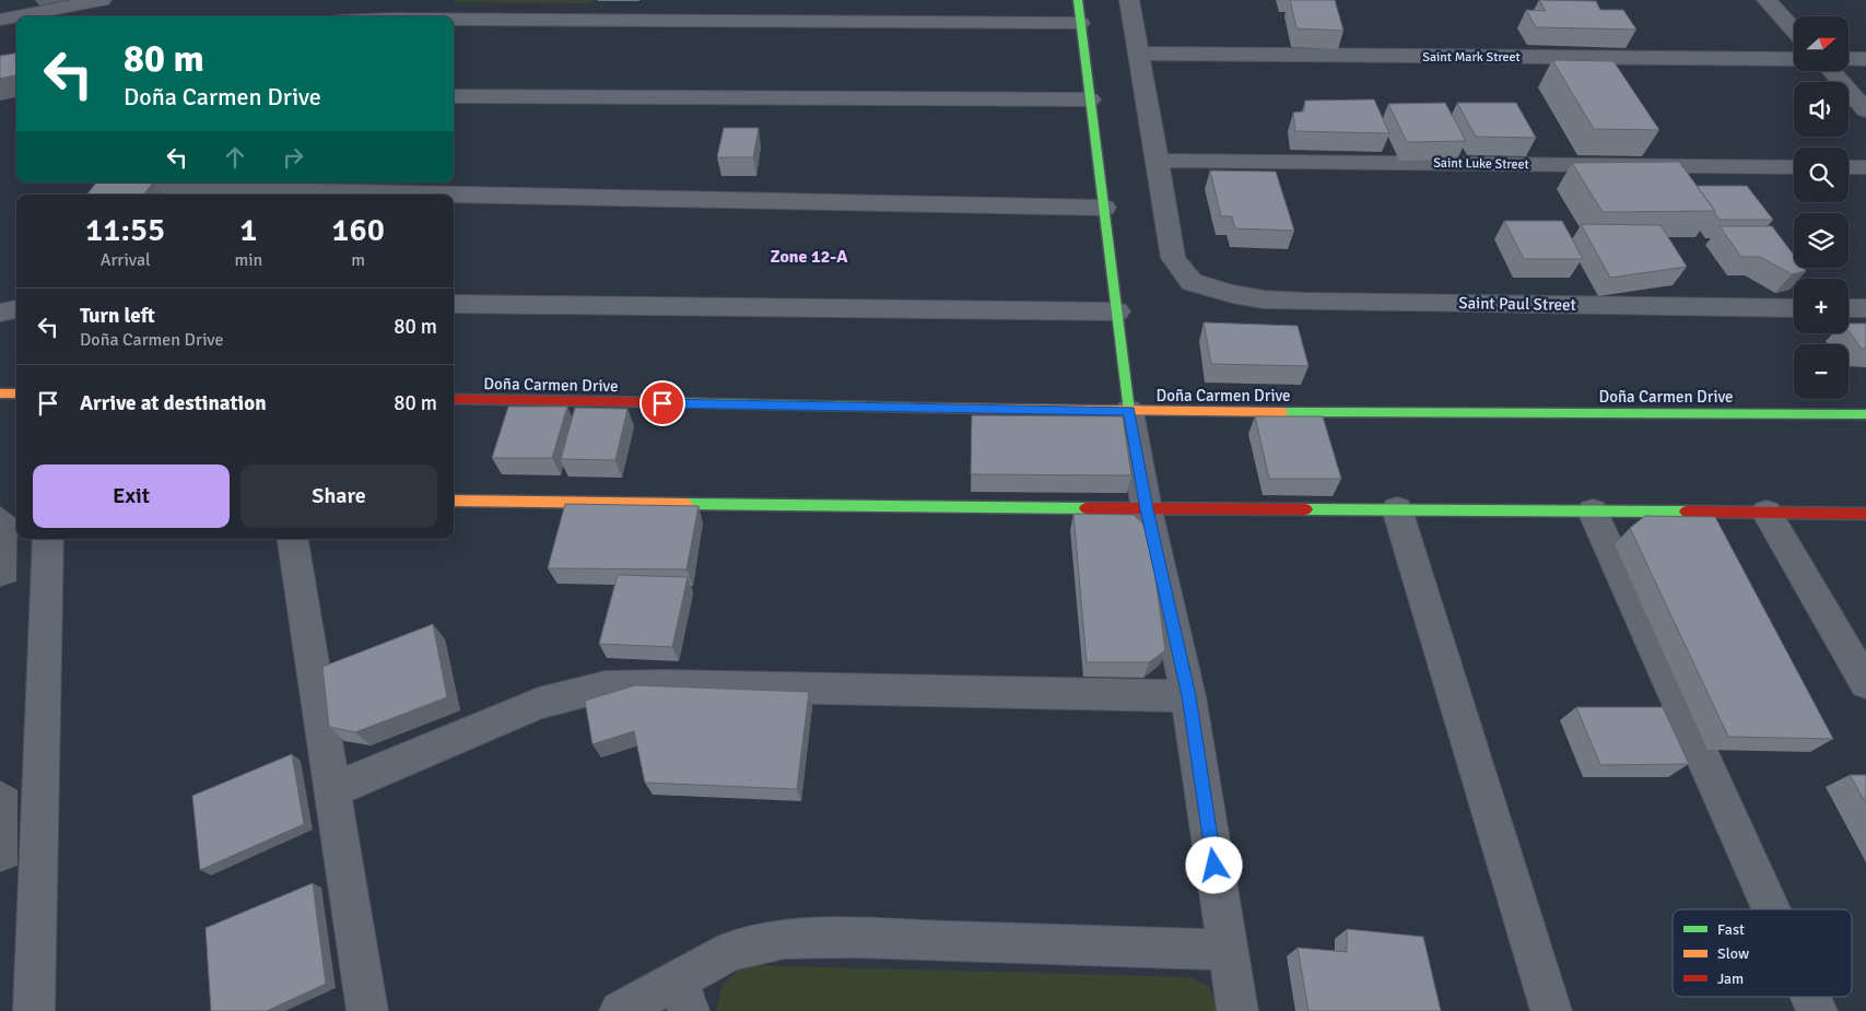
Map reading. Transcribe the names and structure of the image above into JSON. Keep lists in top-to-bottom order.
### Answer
{
  "streets": {
    "street": [
      "Saint Mark Street",
      "Saint Luke Street",
      "Saint Paul Street",
      "Doña Carmen Drive"
    ]
  },
  "crossings": [
    ["Saint Mark Street", "Saint Paul Street"],
    ["Saint Luke Street", "Saint Paul Street"]
  ],
  "districts": ["Zone 12-A"],
  "legend": ["Fast", "Slow", "Jam"],
  "north": "right",
  "page": {
    "map_buttons": ["+", "−"],
    "turn": ["80 m", "Doña Carmen Drive"],
    "eta": [
      "11:55",
      "Arrival",
      "1",
      "min",
      "160",
      "m"
    ],
    "list": [
      {
        "name": "Turn left",
        "note": "Doña Carmen Drive",
        "value": "80 m"
      },
      {
        "name": "Arrive at destination",
        "value": "80 m"
      }
    ],
    "buttons": ["Exit", "Share"]
  }
}
